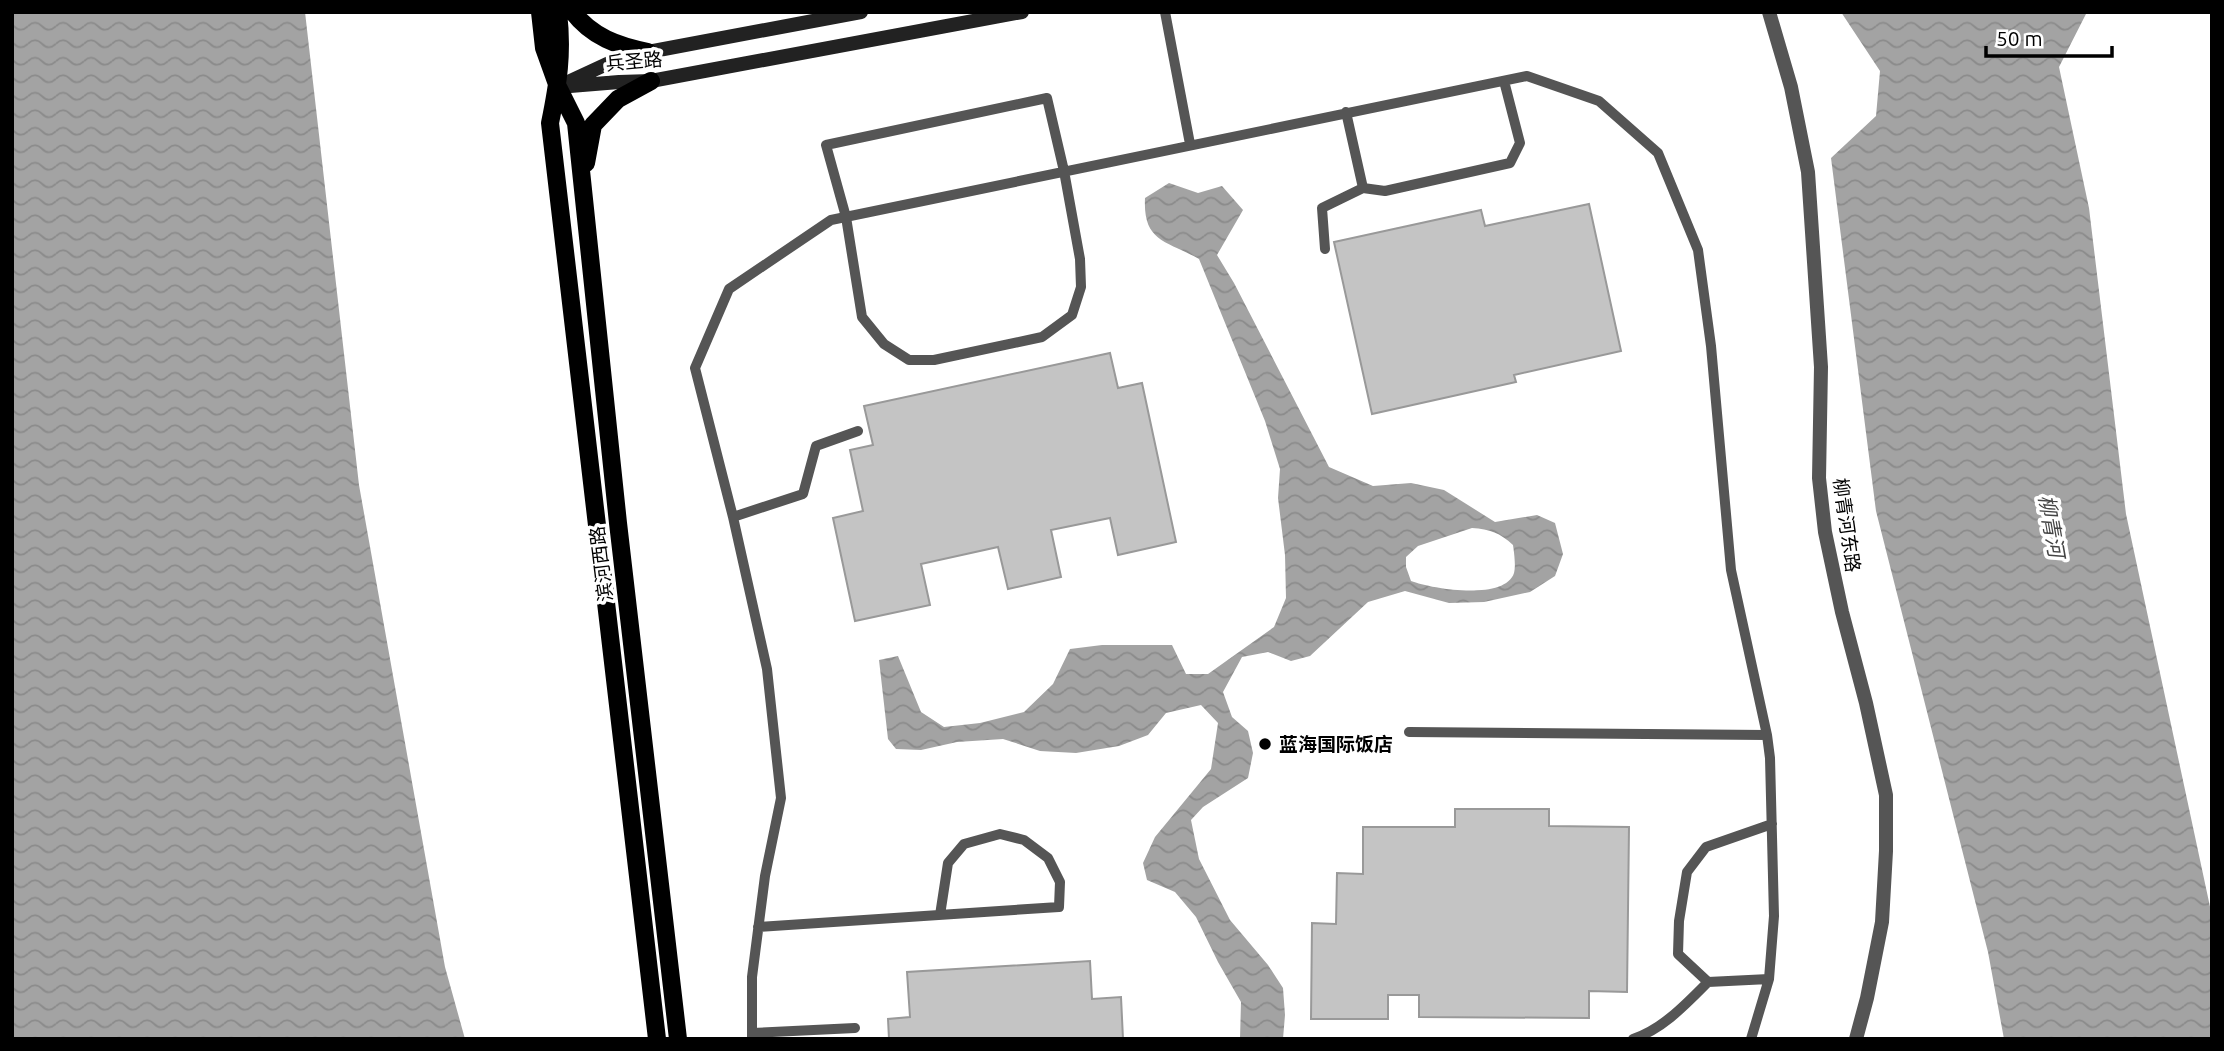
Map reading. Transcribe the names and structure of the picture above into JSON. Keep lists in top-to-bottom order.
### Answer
{
  "streets": {
    "main road": ["兵圣路", "滨河西路"],
    "street": ["柳青河东路"]
  },
  "crossings": [
    ["兵圣路", "滨河西路"]
  ],
  "water": ["柳青河"],
  "places": ["蓝海国际饭店"],
  "scale_bar": "50 m"
}
